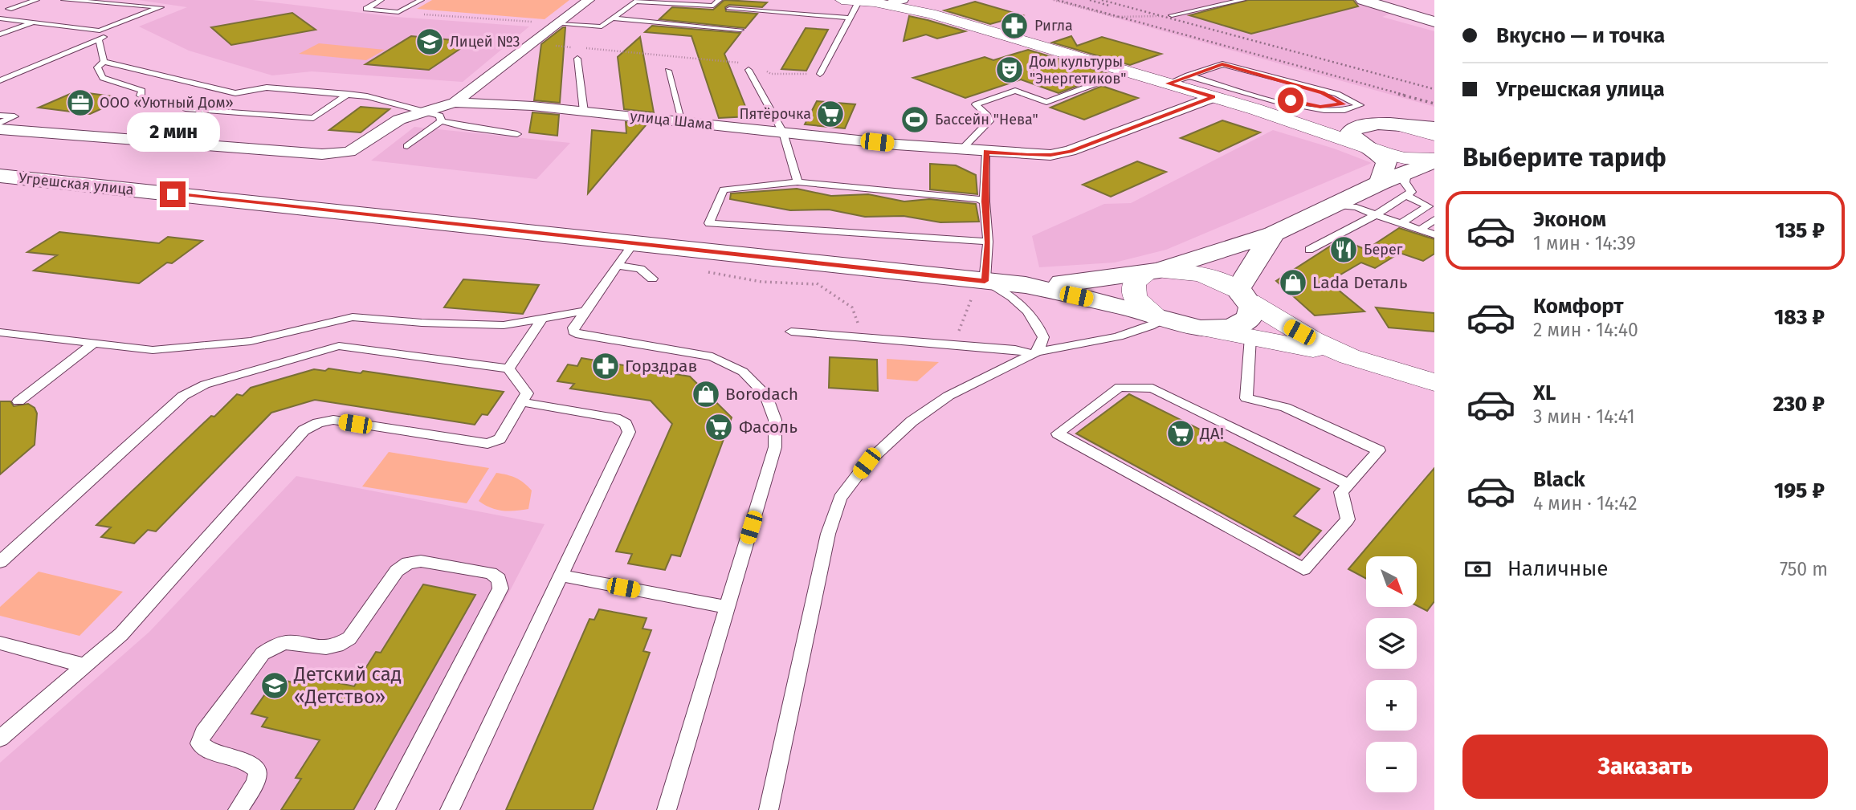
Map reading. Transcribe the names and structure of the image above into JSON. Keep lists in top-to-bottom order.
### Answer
{
  "streets": {
    "main road": ["Угрешская улица"],
    "street": ["улица Шама"]
  },
  "places": {
    "pharmacy": ["Ригла", "Горздрав"],
    "school or university": ["Лицей №3", "Детский сад «Детство»"],
    "theatre": ["Дом культуры \"Энергетиков\""],
    "office": ["ООО «Уютный Дом»"],
    "supermarket": ["Пятёрочка", "Фасоль", "ДА!"],
    "sports": ["Бассейн \"Нева\""],
    "restaurant": ["Берег"],
    "shop": ["Lada Dеталь", "Borodach"]
  },
  "north": "bottom right",
  "page": {
    "banner": ["Вкусно — и точка", "Угрешская улица"],
    "bubble": "2 мин",
    "heading": "Выберите тариф",
    "list": [
      {
        "name": "Эконом",
        "note": "1 мин · 14:39",
        "value": "135 ₽"
      },
      {
        "name": "Комфорт",
        "note": "2 мин · 14:40",
        "value": "183 ₽"
      },
      {
        "name": "XL",
        "note": "3 мин · 14:41",
        "value": "230 ₽"
      },
      {
        "name": "Black",
        "note": "4 мин · 14:42",
        "value": "195 ₽"
      }
    ],
    "pay": ["Наличные", "750 m"],
    "map_buttons": ["+", "−"],
    "buttons": "Заказать"
  }
}
